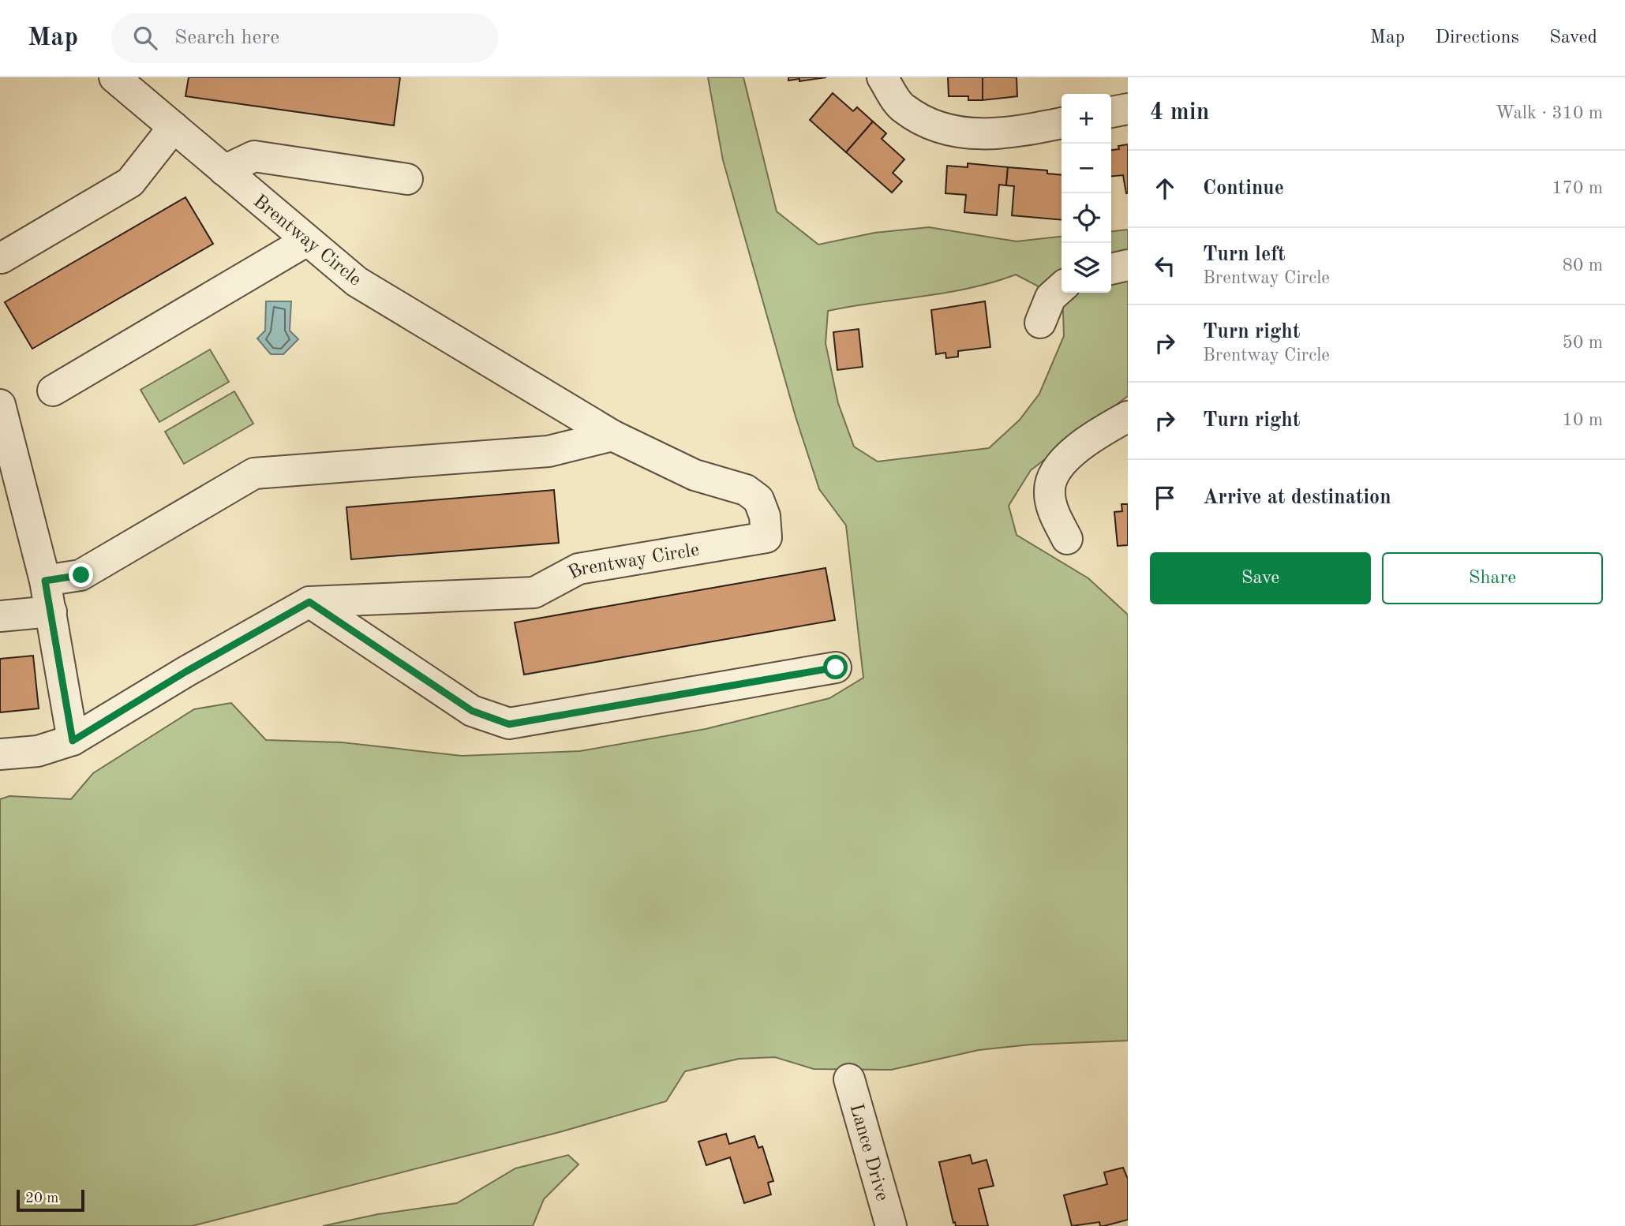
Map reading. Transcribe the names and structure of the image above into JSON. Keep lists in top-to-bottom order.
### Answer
{
  "streets": {
    "street": ["Brentway Circle", "Lance Drive"]
  },
  "scale_bar": "20 m",
  "page": {
    "header": "Map",
    "search": "Search here",
    "nav": ["Map", "Directions", "Saved"],
    "heading": ["4 min", "Walk · 310 m"],
    "map_buttons": ["+", "−"],
    "list": [
      ["Continue", "170 m"],
      ["Turn left", "Brentway Circle", "80 m"],
      ["Turn right", "Brentway Circle", "50 m"],
      ["Turn right", "10 m"],
      "Arrive at destination"
    ],
    "buttons": ["Save", "Share"],
    "scale": "20 m"
  }
}
